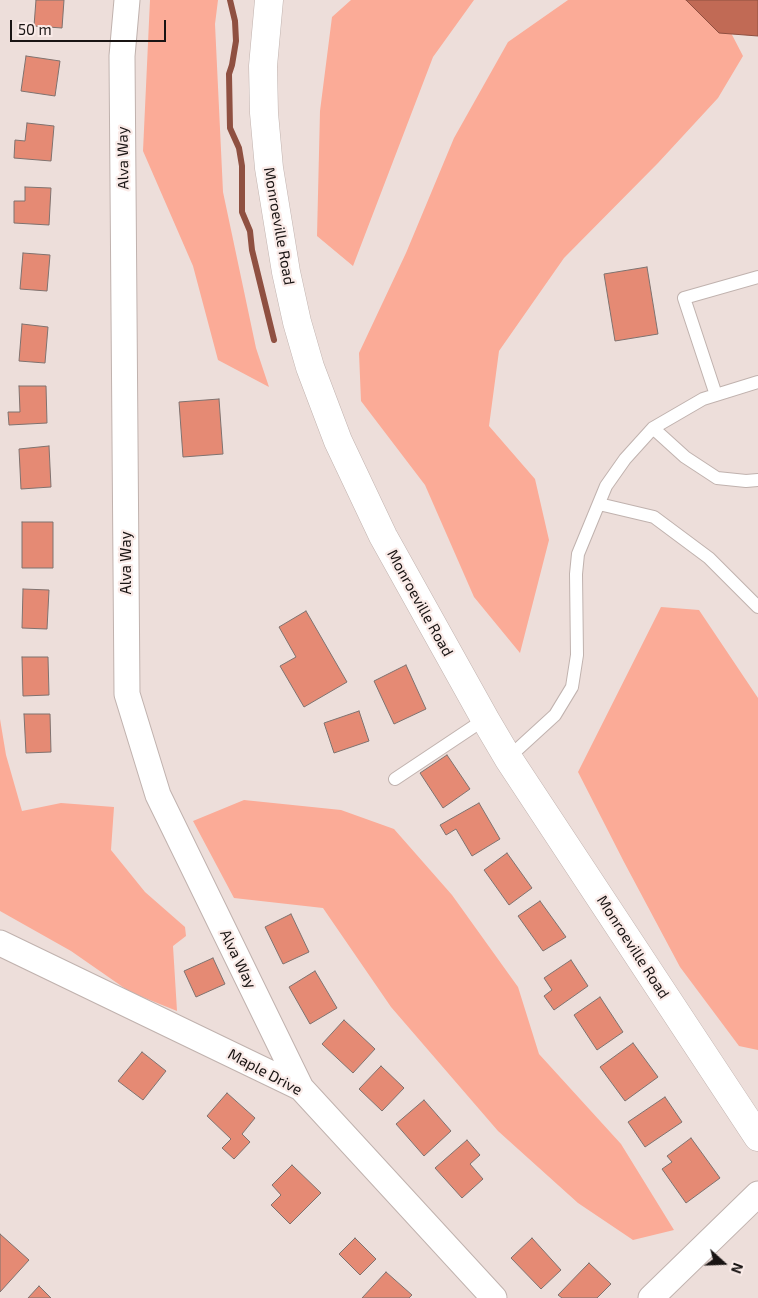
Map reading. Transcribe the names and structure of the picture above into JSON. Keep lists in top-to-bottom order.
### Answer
{
  "streets": {
    "main road": ["Monroeville Road"],
    "street": ["Alva Way", "Maple Drive"]
  },
  "crossings": [
    ["Alva Way", "Maple Drive"]
  ],
  "scale_bar": "50 m",
  "north": "right"
}
